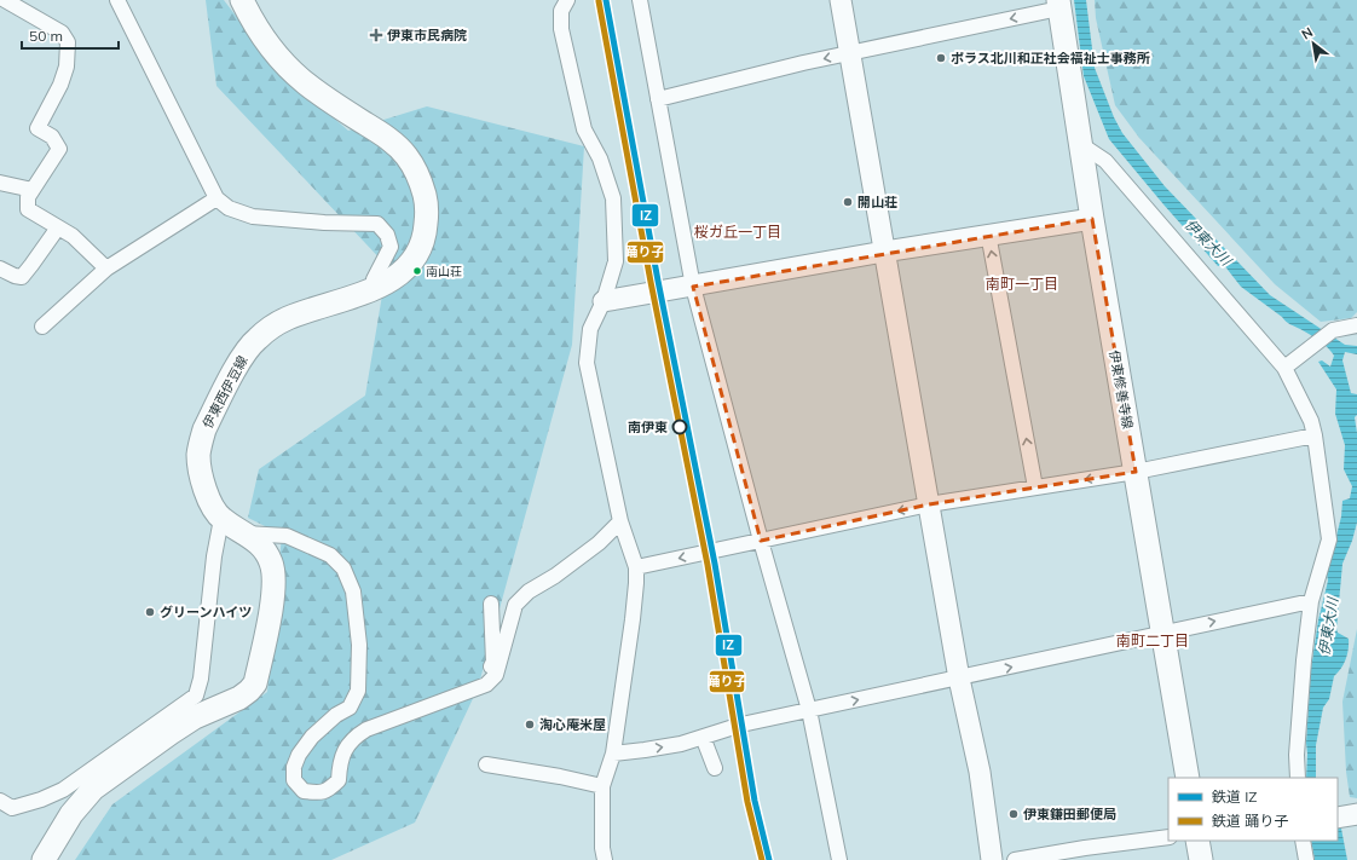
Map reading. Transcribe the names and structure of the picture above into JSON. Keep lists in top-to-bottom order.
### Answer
{
  "streets": {
    "main road": ["伊東修善寺線", "伊東西伊豆線"]
  },
  "districts": ["桜ガ丘一丁目", "南町一丁目", "南町二丁目"],
  "water": ["伊東大川"],
  "places": {
    "health": ["伊東市民病院"],
    "other": [
      "ポラス北川和正社会福祉士事務所",
      "開山荘",
      "南山荘",
      "南伊東",
      "グリーンハイツ",
      "淘心庵米屋",
      "伊東鎌田郵便局"
    ]
  },
  "lines": ["rail line IZ", "rail line 踊り子"],
  "legend": ["鉄道 IZ", "鉄道 踊り子"],
  "scale_bar": "50 m",
  "north": "top left"
}
